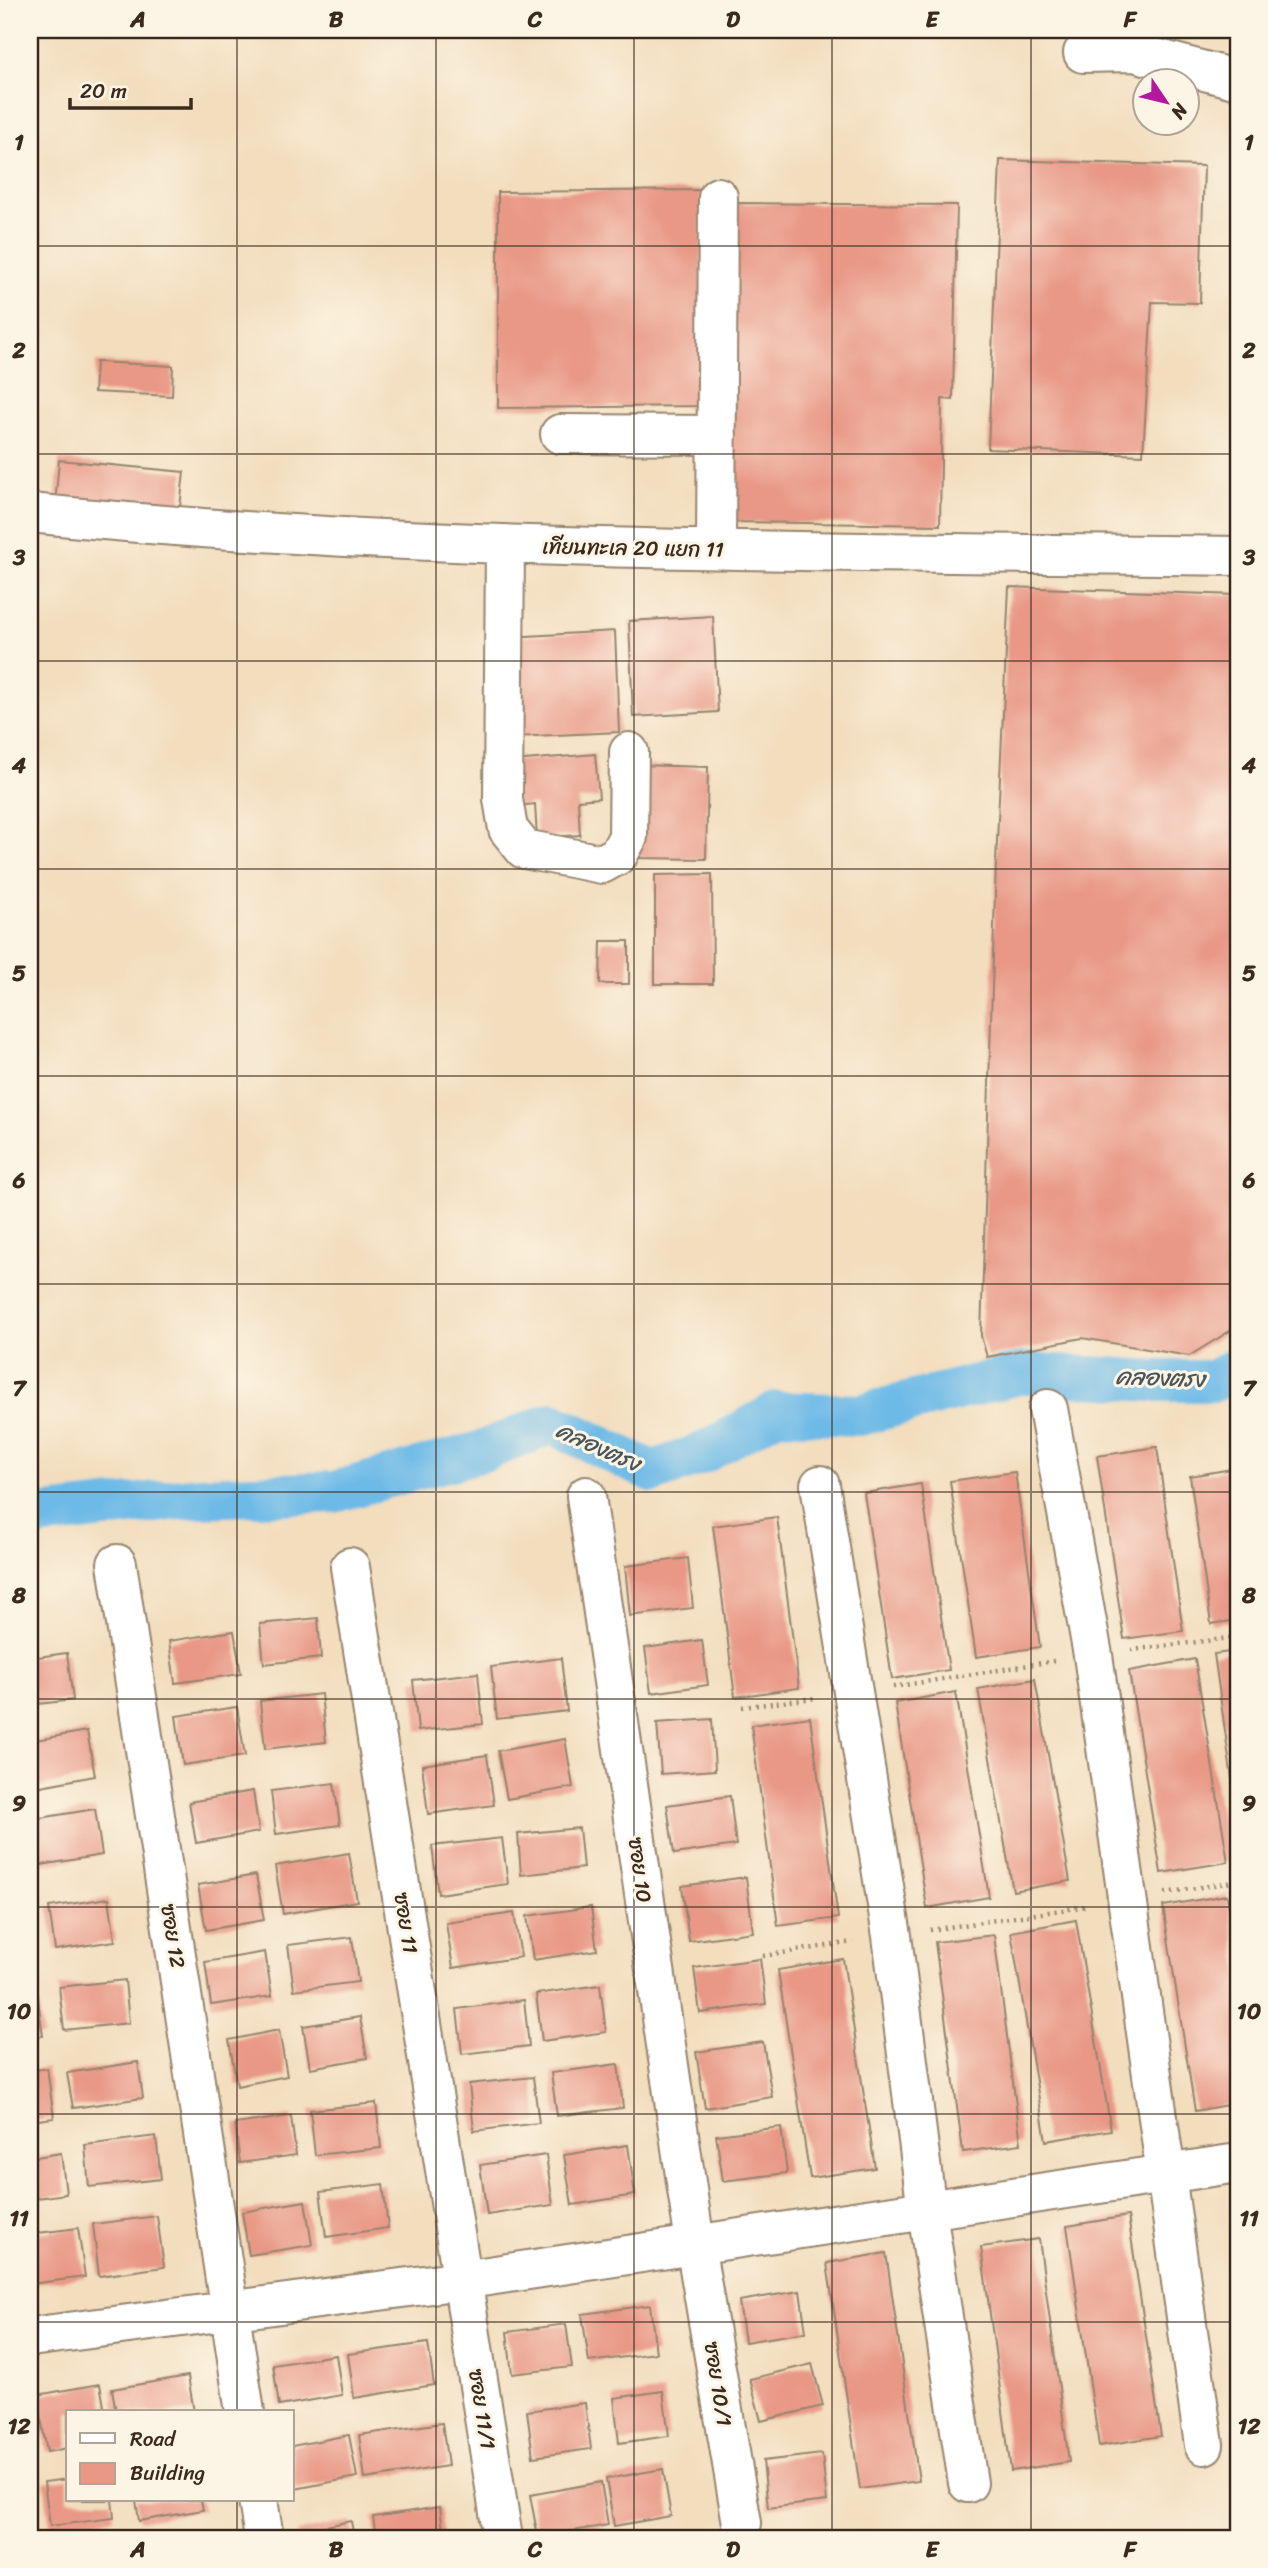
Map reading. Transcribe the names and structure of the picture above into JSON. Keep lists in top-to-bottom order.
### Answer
{
  "streets": {
    "street": [
      "เทียนทะเล 20 แยก 11",
      "ซอย 10",
      "ซอย 11",
      "ซอย 12",
      "ซอย 10/1",
      "ซอย 11/1"
    ]
  },
  "crossings": [
    ["ซอย 10", "ซอย 10/1"],
    ["ซอย 11", "ซอย 11/1"]
  ],
  "water": ["คลองตรง"],
  "legend": ["Road", "Building"],
  "scale_bar": "20 m",
  "north": "bottom right",
  "grid": {
    "columns": [
      "A",
      "B",
      "C",
      "D",
      "E",
      "F"
    ],
    "rows": [
      "1",
      "2",
      "3",
      "4",
      "5",
      "6",
      "7",
      "8",
      "9",
      "10",
      "11",
      "12"
    ]
  }
}
